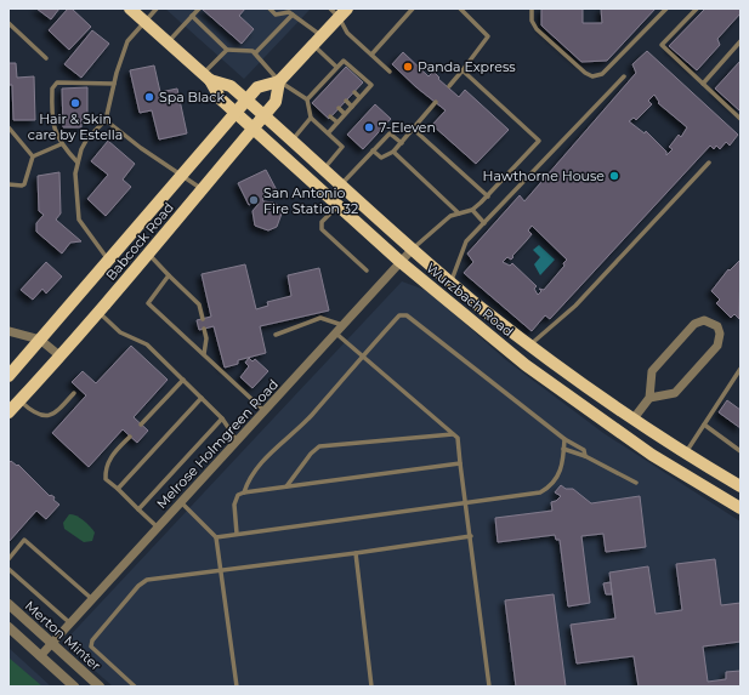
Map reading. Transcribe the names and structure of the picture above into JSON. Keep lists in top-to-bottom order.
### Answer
{
  "streets": {
    "main road": ["Babcock Road", "Wurzbach Road"],
    "street": ["Melrose Holmgreen Road", "Merton Minter"]
  },
  "crossings": [
    ["Babcock Road", "Wurzbach Road"],
    ["Wurzbach Road", "Melrose Holmgreen Road"],
    ["Melrose Holmgreen Road", "Merton Minter"]
  ],
  "places": [
    "Panda Express",
    "Spa Black",
    "Hair & Skin care by Estella",
    "7-Eleven",
    "Hawthorne House",
    "San Antonio Fire Station 32"
  ]
}
